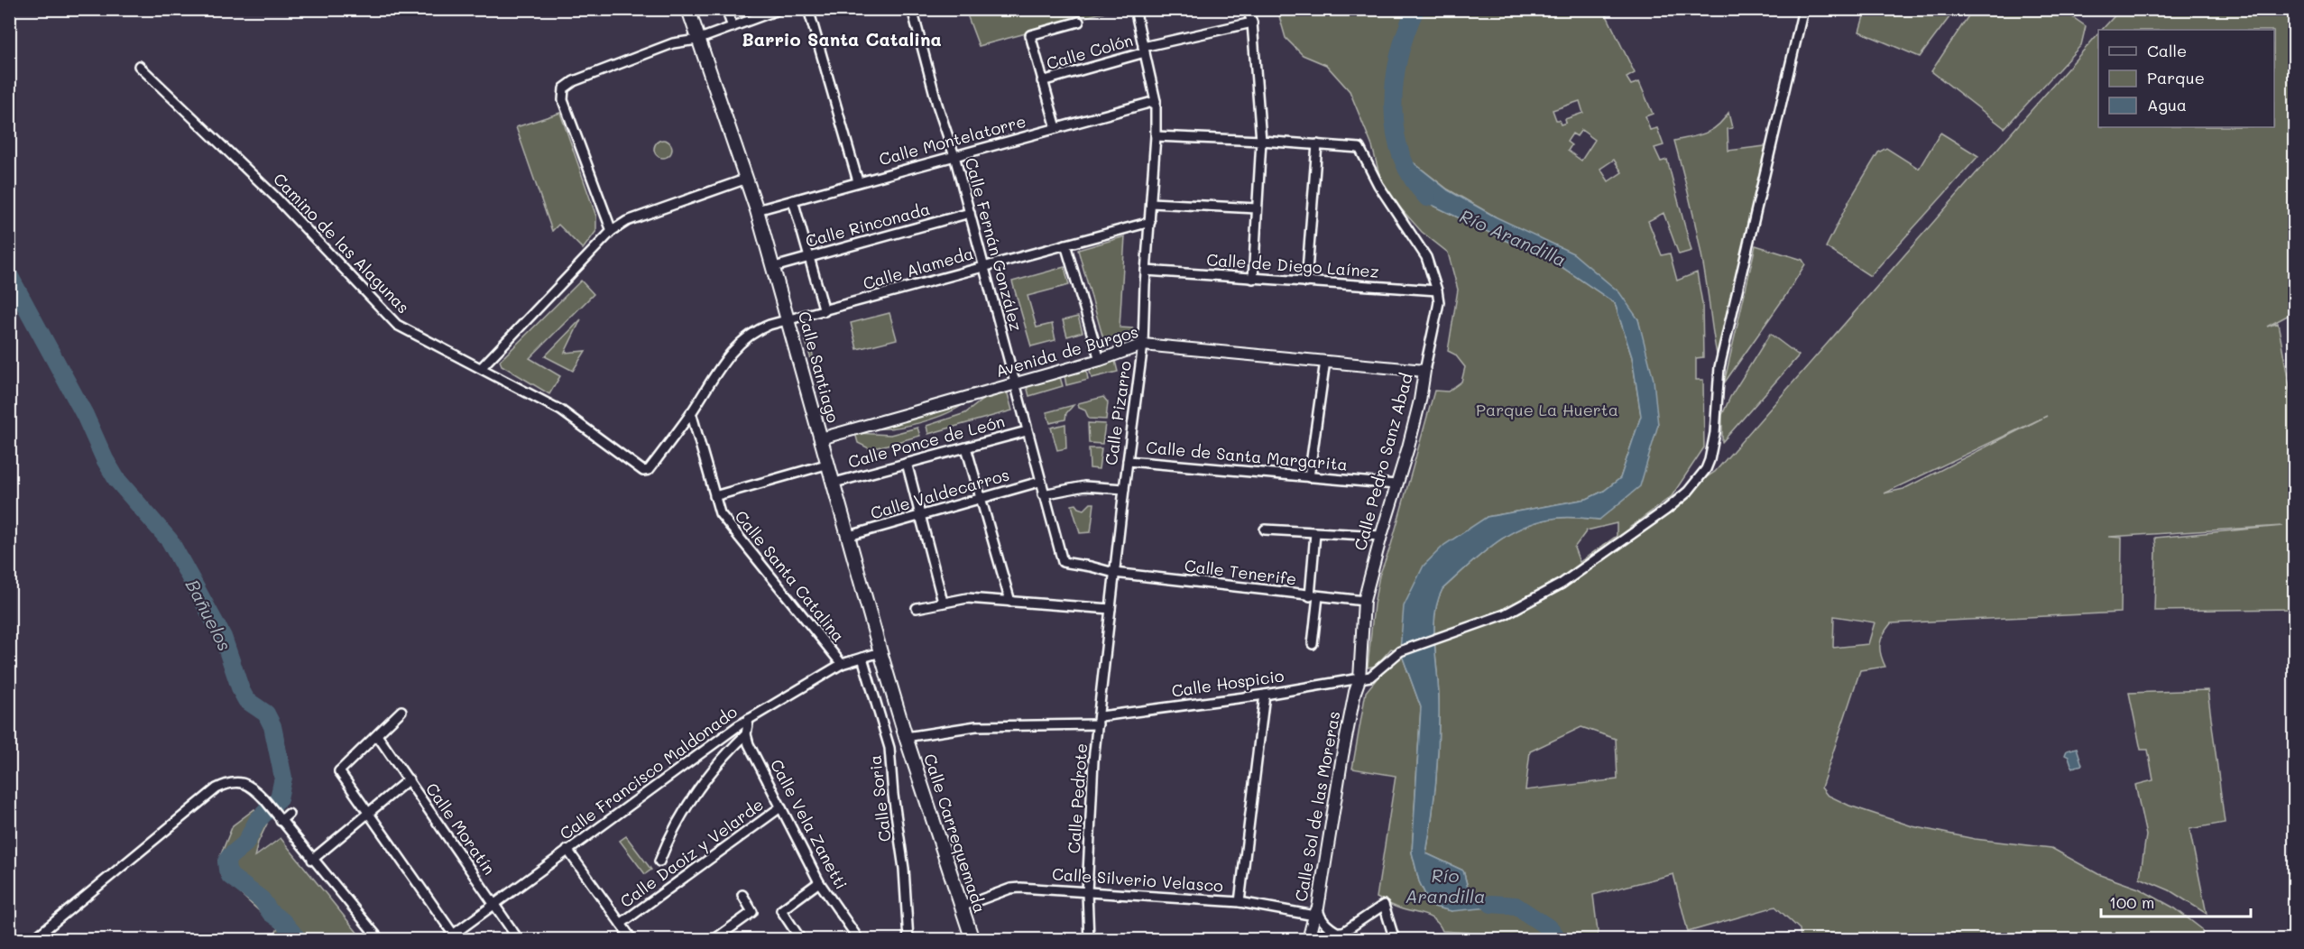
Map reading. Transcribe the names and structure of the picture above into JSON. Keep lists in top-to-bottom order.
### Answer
{
  "streets": {
    "main road": ["Calle Santiago", "Calle Carrequemada"],
    "street": [
      "Calle Colón",
      "Calle Montelatorre",
      "Calle Rinconada",
      "Camino de las Alagunas",
      "Calle Fernán González",
      "Calle de Diego Laínez",
      "Calle Alameda",
      "Avenida de Burgos",
      "Calle Pizarro",
      "Calle Ponce de León",
      "Calle de Santa Margarita",
      "Calle Pedro Sanz Abad",
      "Calle Valdecarros",
      "Calle Tenerife",
      "Calle Santa Catalina",
      "Calle Hospicio",
      "Calle Francisco Maldonado",
      "Calle Soria",
      "Calle Pedrote",
      "Calle Sol de las Moreras",
      "Calle Vela Zanetti",
      "Calle Moratín",
      "Calle Daoiz y Velarde",
      "Calle Silverio Velasco"
    ]
  },
  "crossings": [
    ["Calle Colón", "Calle Pizarro"],
    ["Calle Montelatorre", "Calle Fernán González"],
    ["Calle Montelatorre", "Calle Santiago"],
    ["Calle Montelatorre", "Calle Pizarro"],
    ["Calle Rinconada", "Calle Fernán González"],
    ["Calle Rinconada", "Calle Santiago"],
    ["Camino de las Alagunas", "Calle Alameda"],
    ["Camino de las Alagunas", "Calle Santa Catalina"],
    ["Calle Fernán González", "Calle Alameda"],
    ["Calle Fernán González", "Avenida de Burgos"],
    ["Calle Fernán González", "Calle Pizarro"],
    ["Calle Fernán González", "Calle Ponce de León"],
    ["Calle Fernán González", "Calle Valdecarros"],
    ["Calle Fernán González", "Calle Tenerife"],
    ["Calle de Diego Laínez", "Calle Pizarro"],
    ["Calle de Diego Laínez", "Calle Pedro Sanz Abad"],
    ["Calle Alameda", "Calle Santiago"],
    ["Calle Alameda", "Calle Pizarro"],
    ["Calle Alameda", "Calle Santa Catalina"],
    ["Avenida de Burgos", "Calle Santiago"],
    ["Avenida de Burgos", "Calle Pizarro"],
    ["Avenida de Burgos", "Calle Pedro Sanz Abad"],
    ["Calle Santiago", "Calle Ponce de León"],
    ["Calle Santiago", "Calle Valdecarros"],
    ["Calle Santiago", "Calle Hospicio"],
    ["Calle Santiago", "Calle Francisco Maldonado"],
    ["Calle Santiago", "Calle Carrequemada"],
    ["Calle Pizarro", "Calle de Santa Margarita"],
    ["Calle Pizarro", "Calle Pedro Sanz Abad"],
    ["Calle Pizarro", "Calle Tenerife"],
    ["Calle Pizarro", "Calle Hospicio"],
    ["Calle Pizarro", "Calle Pedrote"],
    ["Calle de Santa Margarita", "Calle Pedro Sanz Abad"],
    ["Calle Pedro Sanz Abad", "Calle Tenerife"],
    ["Calle Pedro Sanz Abad", "Calle Hospicio"],
    ["Calle Pedro Sanz Abad", "Calle Sol de las Moreras"],
    ["Calle Santa Catalina", "Calle Francisco Maldonado"],
    ["Calle Hospicio", "Calle Pedrote"],
    ["Calle Hospicio", "Calle Sol de las Moreras"],
    ["Calle Hospicio", "Calle Carrequemada"],
    ["Calle Francisco Maldonado", "Calle Soria"],
    ["Calle Francisco Maldonado", "Calle Moratín"],
    ["Calle Pedrote", "Calle Silverio Velasco"],
    ["Calle Sol de las Moreras", "Calle Silverio Velasco"],
    ["Calle Vela Zanetti", "Calle Daoiz y Velarde"],
    ["Calle Carrequemada", "Calle Silverio Velasco"]
  ],
  "districts": ["Barrio Santa Catalina"],
  "water": ["Río Arandilla", "Bañuelos"],
  "parks": ["Parque La Huerta"],
  "legend": ["Calle", "Parque", "Agua"],
  "scale_bar": "100 m"
}
